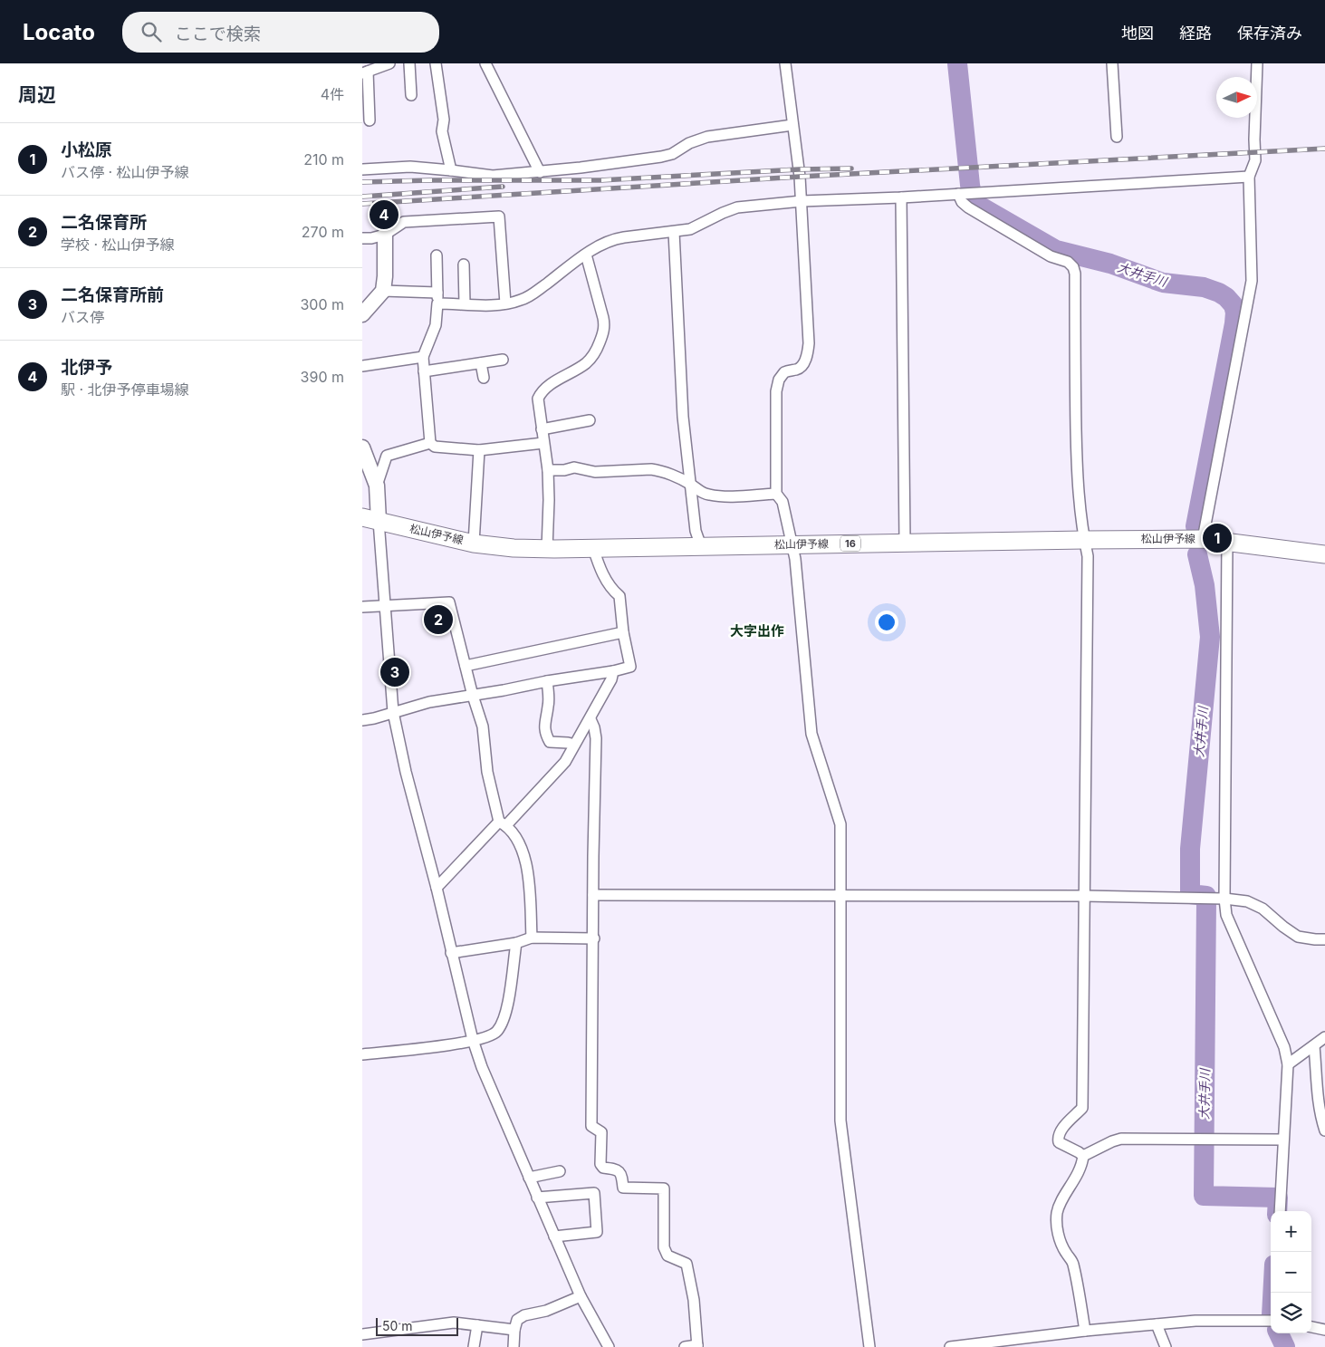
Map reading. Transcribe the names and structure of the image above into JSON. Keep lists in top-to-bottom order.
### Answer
{
  "streets": {
    "main road": ["松山伊予線", "16"]
  },
  "districts": ["大字出作"],
  "water": ["大井手川"],
  "scale_bar": "50 m",
  "north": "right",
  "page": {
    "header": "Locato",
    "search": "ここで検索",
    "nav": ["地図", "経路", "保存済み"],
    "heading": ["周辺", "4件"],
    "list": [
      {
        "mark": "1",
        "name": "小松原",
        "note": "バス停 · 松山伊予線",
        "value": "210 m"
      },
      {
        "mark": "2",
        "name": "二名保育所",
        "note": "学校 · 松山伊予線",
        "value": "270 m"
      },
      {
        "mark": "3",
        "name": "二名保育所前",
        "note": "バス停",
        "value": "300 m"
      },
      {
        "mark": "4",
        "name": "北伊予",
        "note": "駅 · 北伊予停車場線",
        "value": "390 m"
      }
    ],
    "pins": [
      "4",
      "1",
      "2",
      "3"
    ],
    "map_buttons": ["+", "−"],
    "scale": "50 m"
  }
}
